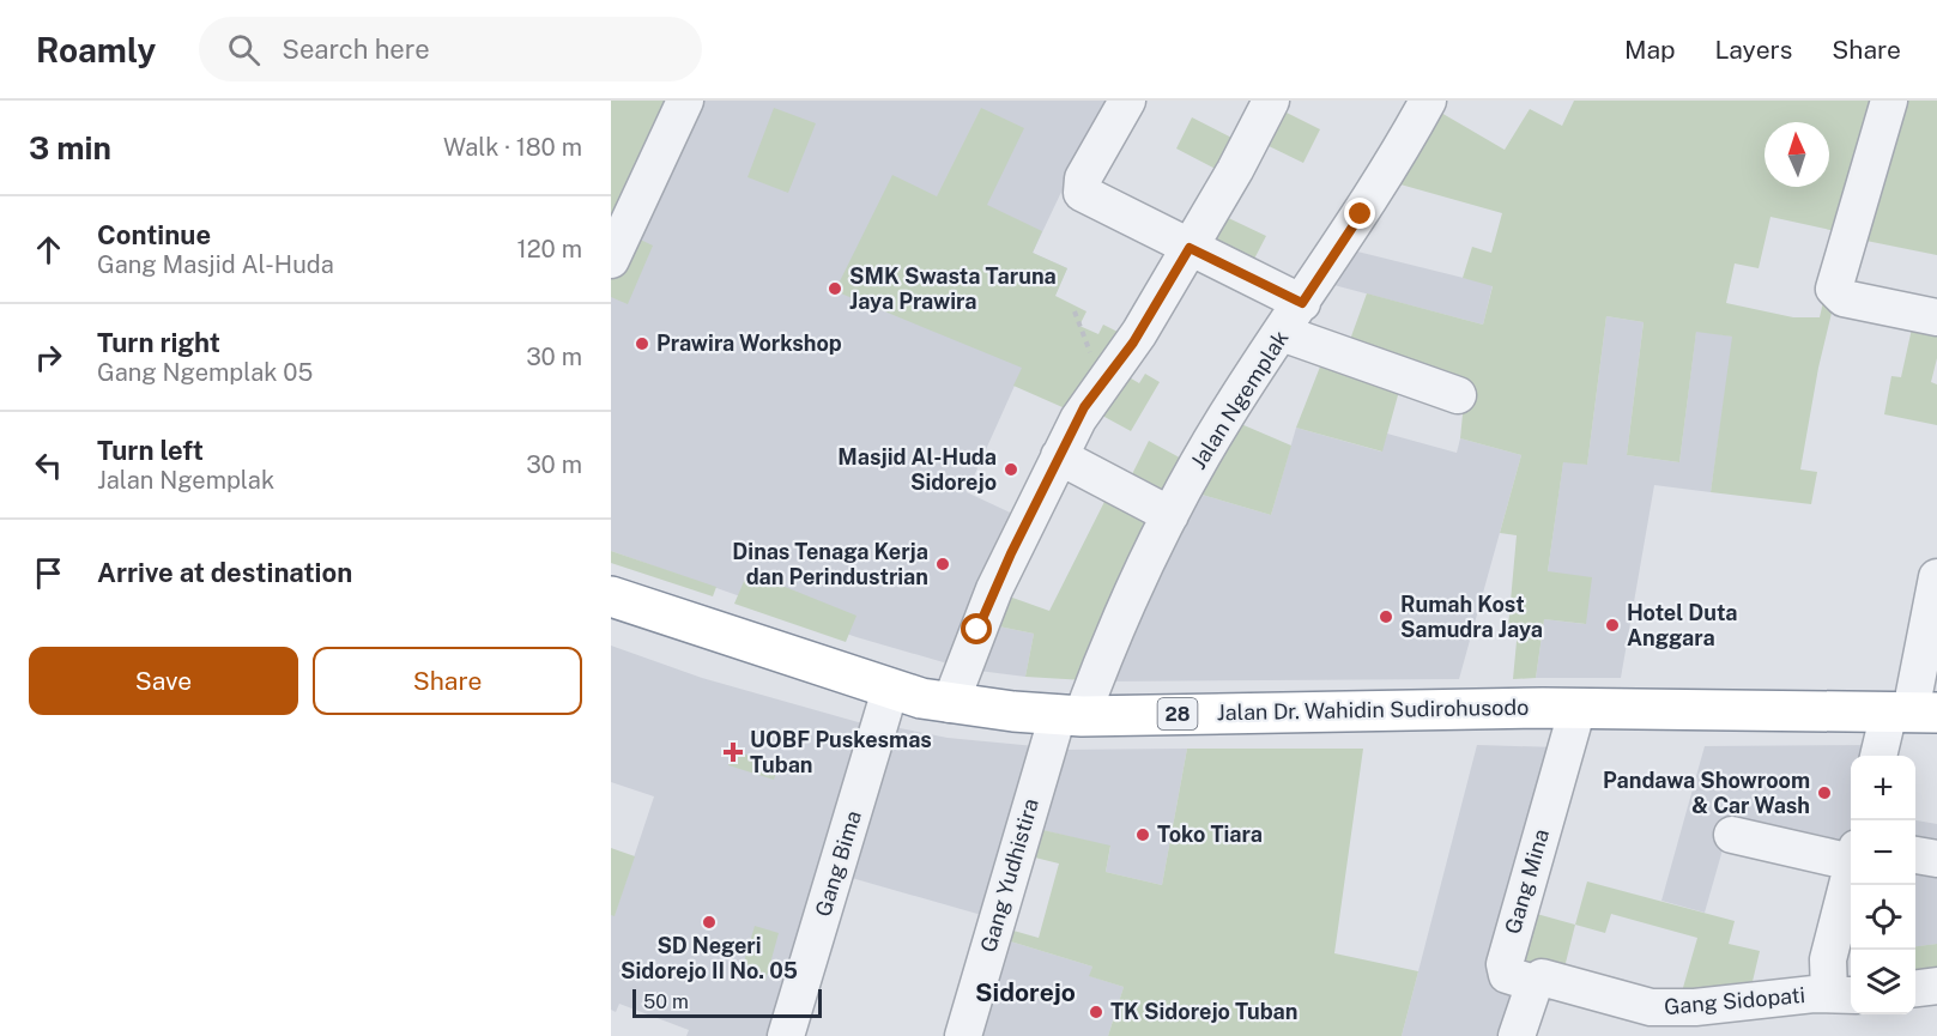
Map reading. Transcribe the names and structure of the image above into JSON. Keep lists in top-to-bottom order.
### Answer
{
  "streets": {
    "highway": ["Jalan Dr. Wahidin Sudirohusodo", "28"],
    "street": [
      "Jalan Ngemplak",
      "Gang Bima",
      "Gang Yudhistira",
      "Gang Mina",
      "Gang Sidopati"
    ]
  },
  "crossings": [
    ["Jalan Ngemplak", "Jalan Dr. Wahidin Sudirohusodo"],
    ["Jalan Ngemplak", "Gang Yudhistira"],
    ["Jalan Dr. Wahidin Sudirohusodo", "Gang Bima"],
    ["Jalan Dr. Wahidin Sudirohusodo", "Gang Yudhistira"],
    ["Jalan Dr. Wahidin Sudirohusodo", "Gang Mina"],
    ["Gang Mina", "Gang Sidopati"]
  ],
  "districts": ["Sidorejo"],
  "places": {
    "other": [
      "SMK Swasta Taruna Jaya Prawira",
      "Prawira Workshop",
      "Masjid Al-Huda Sidorejo",
      "Dinas Tenaga Kerja dan Perindustrian",
      "Rumah Kost Samudra Jaya",
      "Hotel Duta Anggara",
      "Pandawa Showroom & Car Wash",
      "Toko Tiara",
      "SD Negeri Sidorejo II No. 05",
      "TK Sidorejo Tuban"
    ],
    "health": ["UOBF Puskesmas Tuban"]
  },
  "scale_bar": "50 m",
  "north": "top",
  "page": {
    "header": "Roamly",
    "search": "Search here",
    "nav": ["Map", "Layers", "Share"],
    "heading": ["3 min", "Walk · 180 m"],
    "list": [
      ["Continue", "Gang Masjid Al-Huda", "120 m"],
      ["Turn right", "Gang Ngemplak 05", "30 m"],
      ["Turn left", "Jalan Ngemplak", "30 m"],
      "Arrive at destination"
    ],
    "buttons": ["Save", "Share"],
    "map_buttons": ["+", "−"],
    "scale": "50 m"
  }
}
